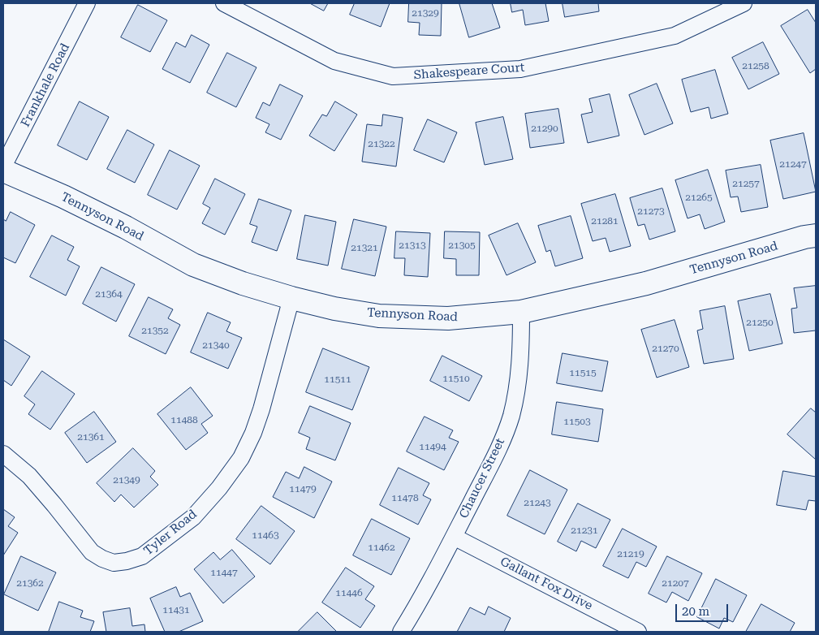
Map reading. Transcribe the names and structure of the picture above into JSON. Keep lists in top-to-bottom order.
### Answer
{
  "streets": {
    "street": [
      "Shakespeare Court",
      "Frankhale Road",
      "Tennyson Road",
      "Chaucer Street",
      "Tyler Road",
      "Gallant Fox Drive"
    ]
  },
  "crossings": [
    ["Tennyson Road", "Chaucer Street"],
    ["Tennyson Road", "Tyler Road"],
    ["Chaucer Street", "Gallant Fox Drive"]
  ],
  "house_numbers": [
    "21329",
    "21258",
    "21290",
    "21322",
    "21247",
    "21257",
    "21265",
    "21273",
    "21281",
    "21313",
    "21305",
    "21321",
    "21364",
    "21250",
    "21352",
    "21340",
    "21270",
    "11515",
    "11510",
    "11511",
    "11488",
    "11503",
    "21361",
    "11494",
    "21349",
    "11479",
    "11478",
    "21243",
    "21231",
    "11463",
    "11462",
    "21219",
    "11447",
    "21362",
    "21207",
    "11446",
    "11431"
  ],
  "scale_bar": "20 m"
}
